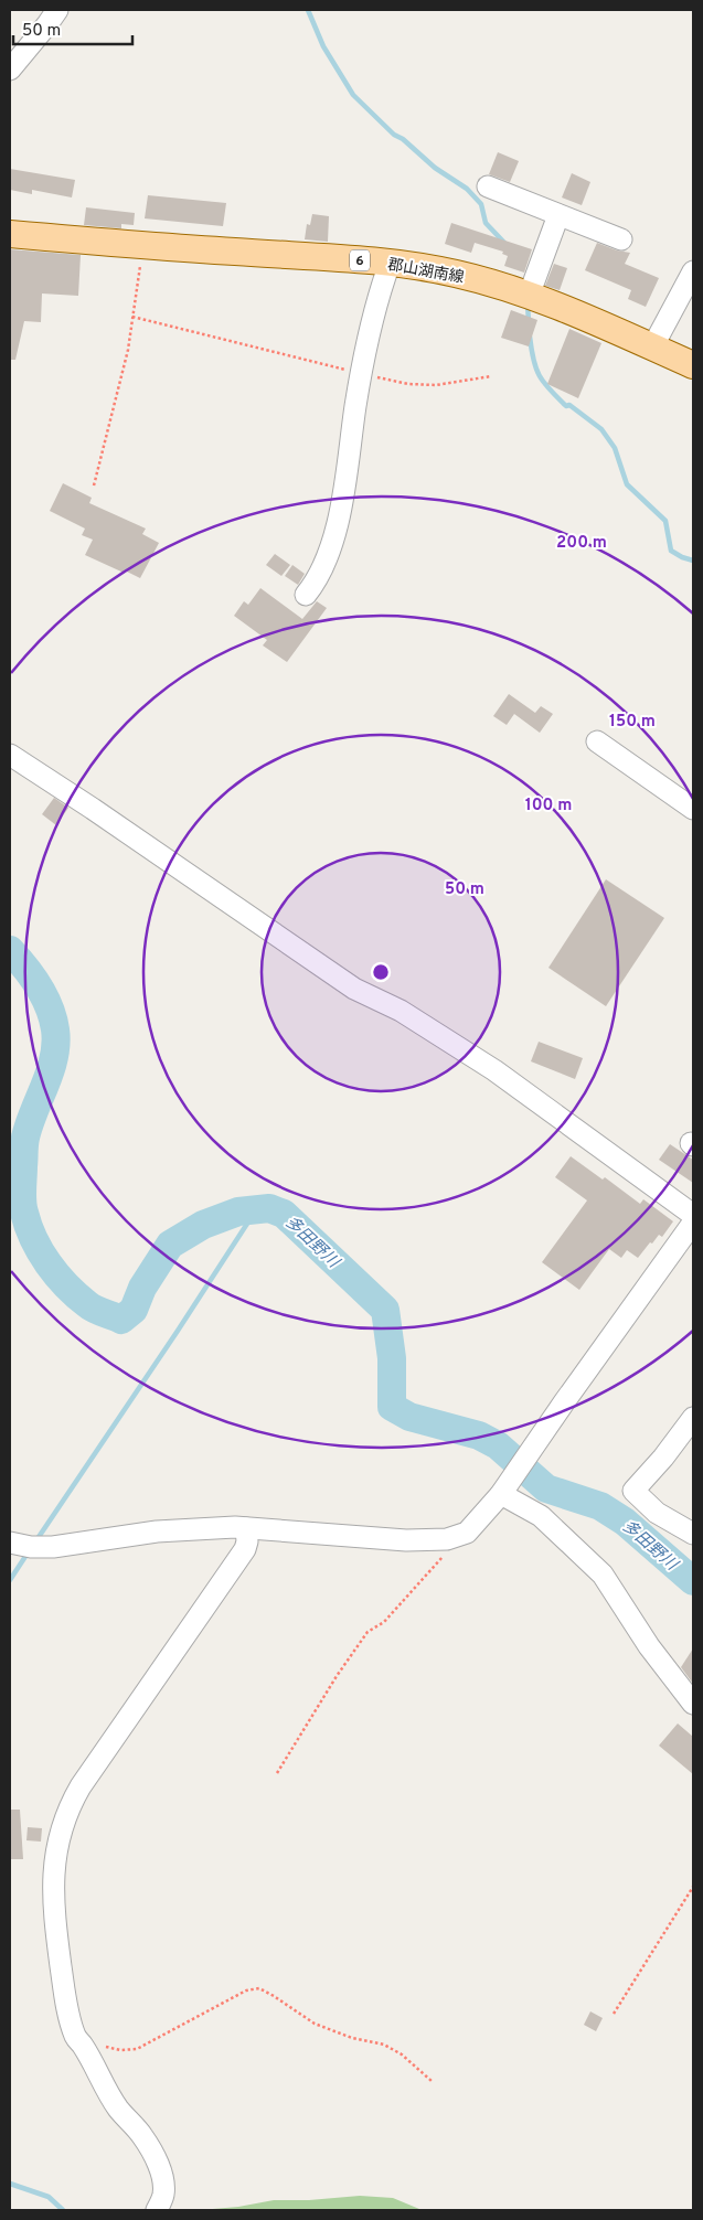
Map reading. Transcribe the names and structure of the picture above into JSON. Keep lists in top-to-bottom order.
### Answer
{
  "streets": {
    "main road": ["6", "郡山湖南線"]
  },
  "water": ["多田野川"],
  "scale_bar": "50 m",
  "rings": [
    "200 m",
    "150 m",
    "100 m",
    "50 m"
  ]
}
